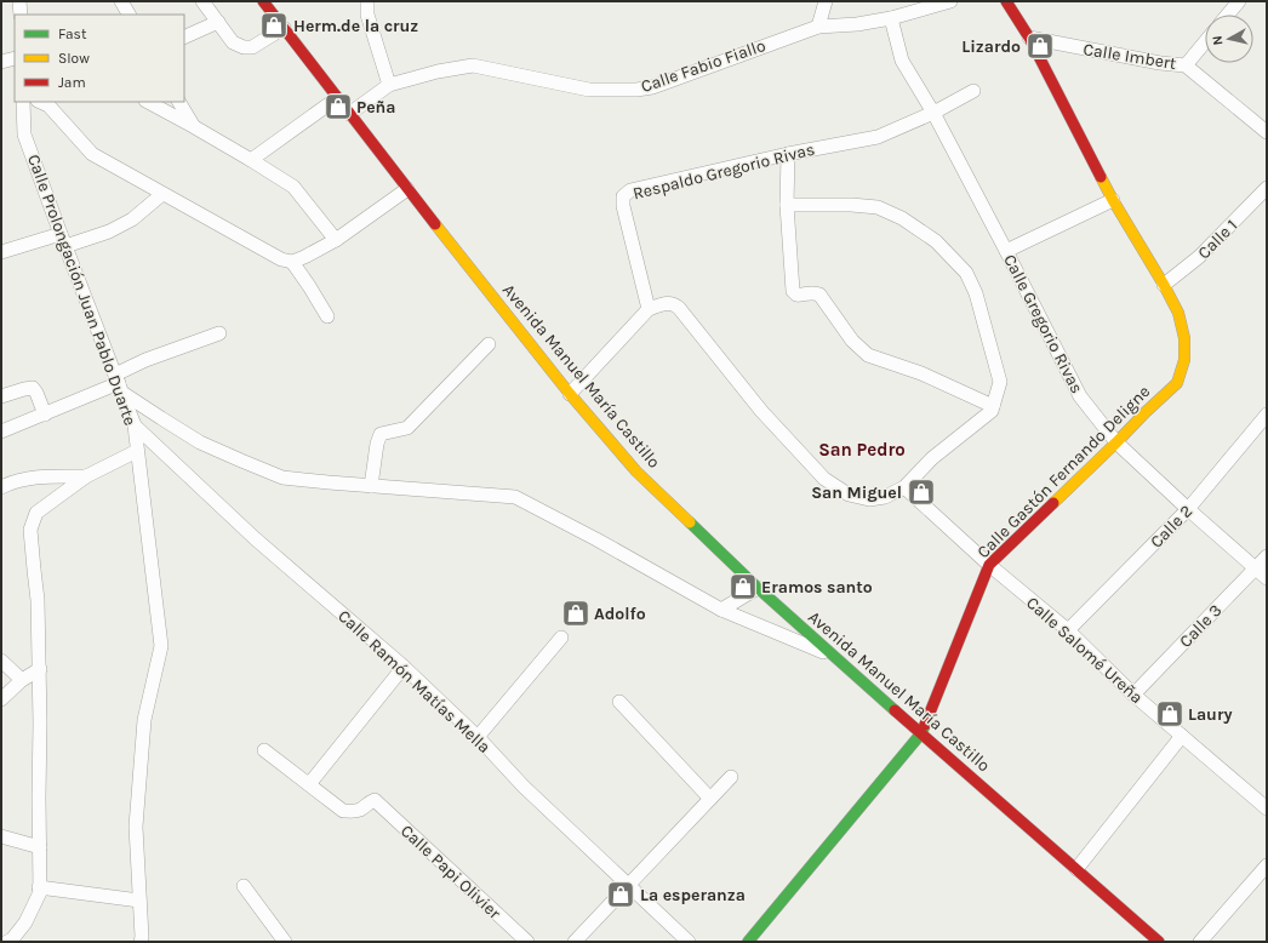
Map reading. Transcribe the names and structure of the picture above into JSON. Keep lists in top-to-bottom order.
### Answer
{
  "streets": {
    "street": [
      "Calle Imbert",
      "Calle Fabio Fiallo",
      "Respaldo Gregorio Rivas",
      "Calle 1",
      "Calle Prolongación Juan Pablo Duarte",
      "Calle Gregorio Rivas",
      "Avenida Manuel María Castillo",
      "Calle Gastón Fernando Deligne",
      "Calle 2",
      "Calle 3",
      "Calle Salomé Ureña",
      "Calle Ramón Matías Mella",
      "Calle Papi Olivier"
    ]
  },
  "crossings": [
    ["Calle Imbert", "Calle Gastón Fernando Deligne"],
    ["Calle Fabio Fiallo", "Calle Gregorio Rivas"],
    ["Calle Fabio Fiallo", "Avenida Manuel María Castillo"],
    ["Respaldo Gregorio Rivas", "Calle Gregorio Rivas"],
    ["Calle 1", "Calle Gastón Fernando Deligne"],
    ["Calle Prolongación Juan Pablo Duarte", "Calle Ramón Matías Mella"],
    ["Calle Gregorio Rivas", "Calle Gastón Fernando Deligne"],
    ["Calle Gregorio Rivas", "Calle 2"],
    ["Calle Gregorio Rivas", "Calle 3"],
    ["Avenida Manuel María Castillo", "Calle Gastón Fernando Deligne"],
    ["Calle Gastón Fernando Deligne", "Calle Salomé Ureña"],
    ["Calle 2", "Calle Salomé Ureña"],
    ["Calle 3", "Calle Salomé Ureña"]
  ],
  "districts": ["San Pedro"],
  "places": {
    "shop": [
      "Herm.de la cruz",
      "Lizardo",
      "Peña",
      "San Miguel",
      "Eramos santo",
      "Adolfo",
      "Laury",
      "La esperanza"
    ]
  },
  "legend": ["Fast", "Slow", "Jam"],
  "north": "left"
}
